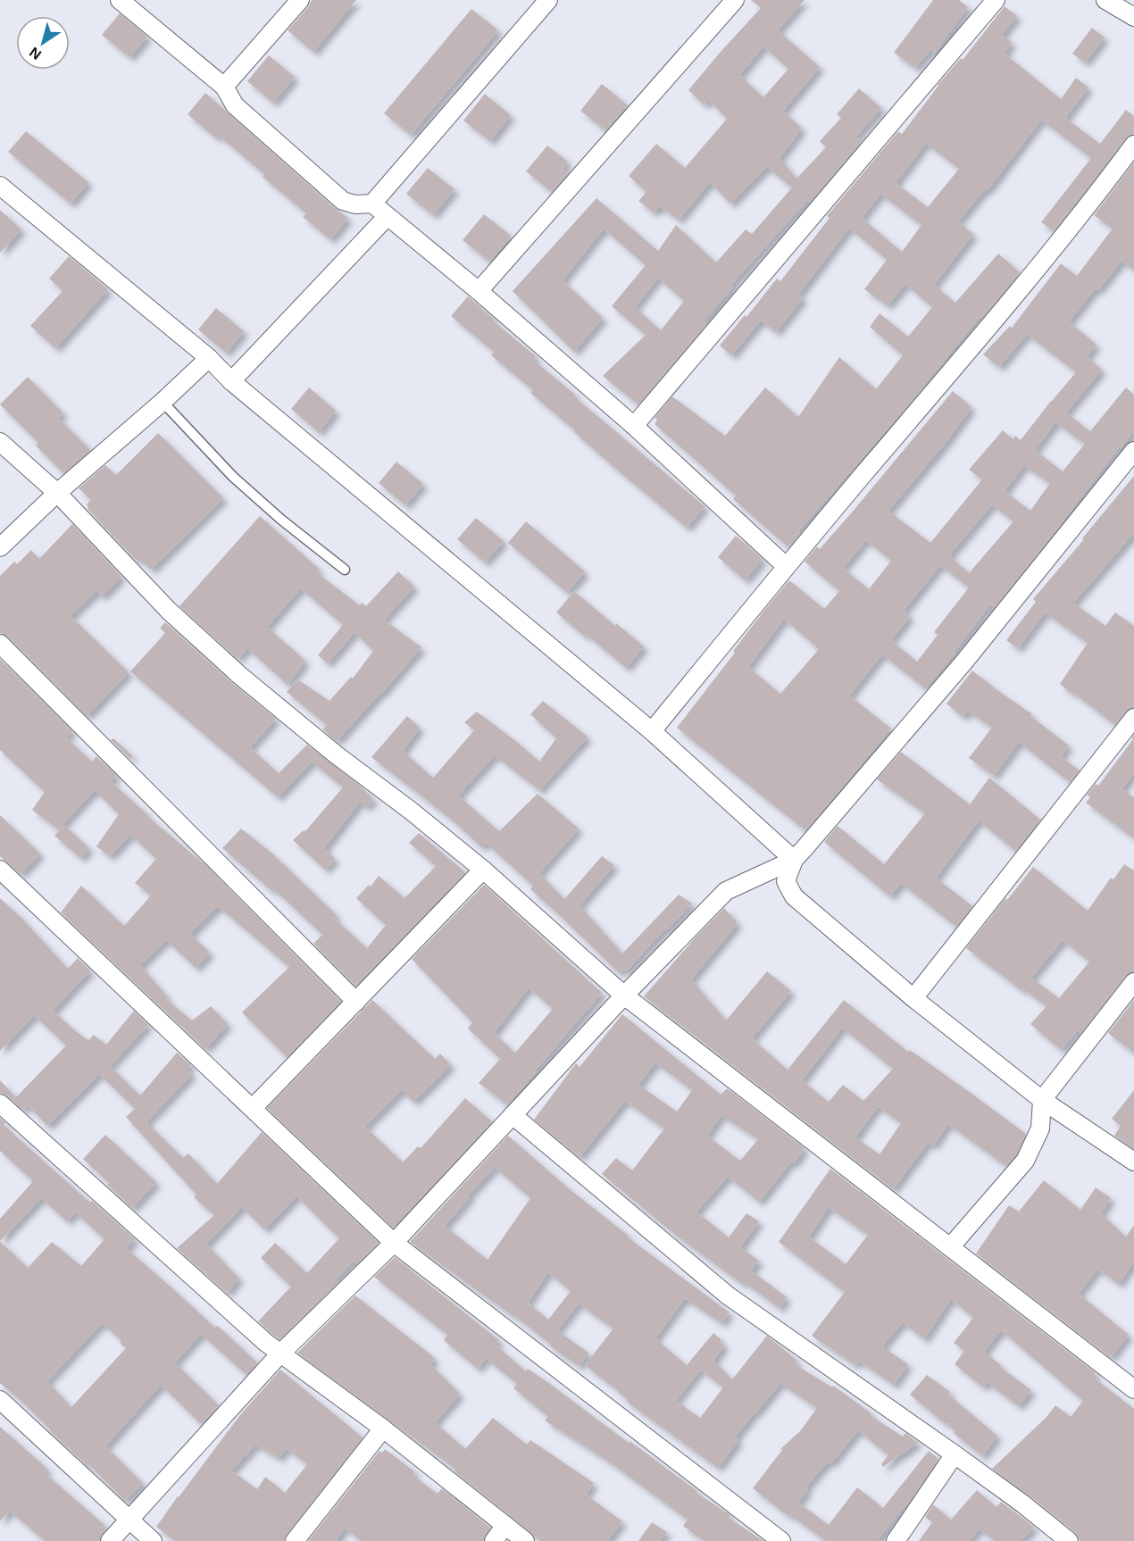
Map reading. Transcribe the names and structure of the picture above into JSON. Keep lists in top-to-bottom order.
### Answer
{
  "north": "bottom left"
}
